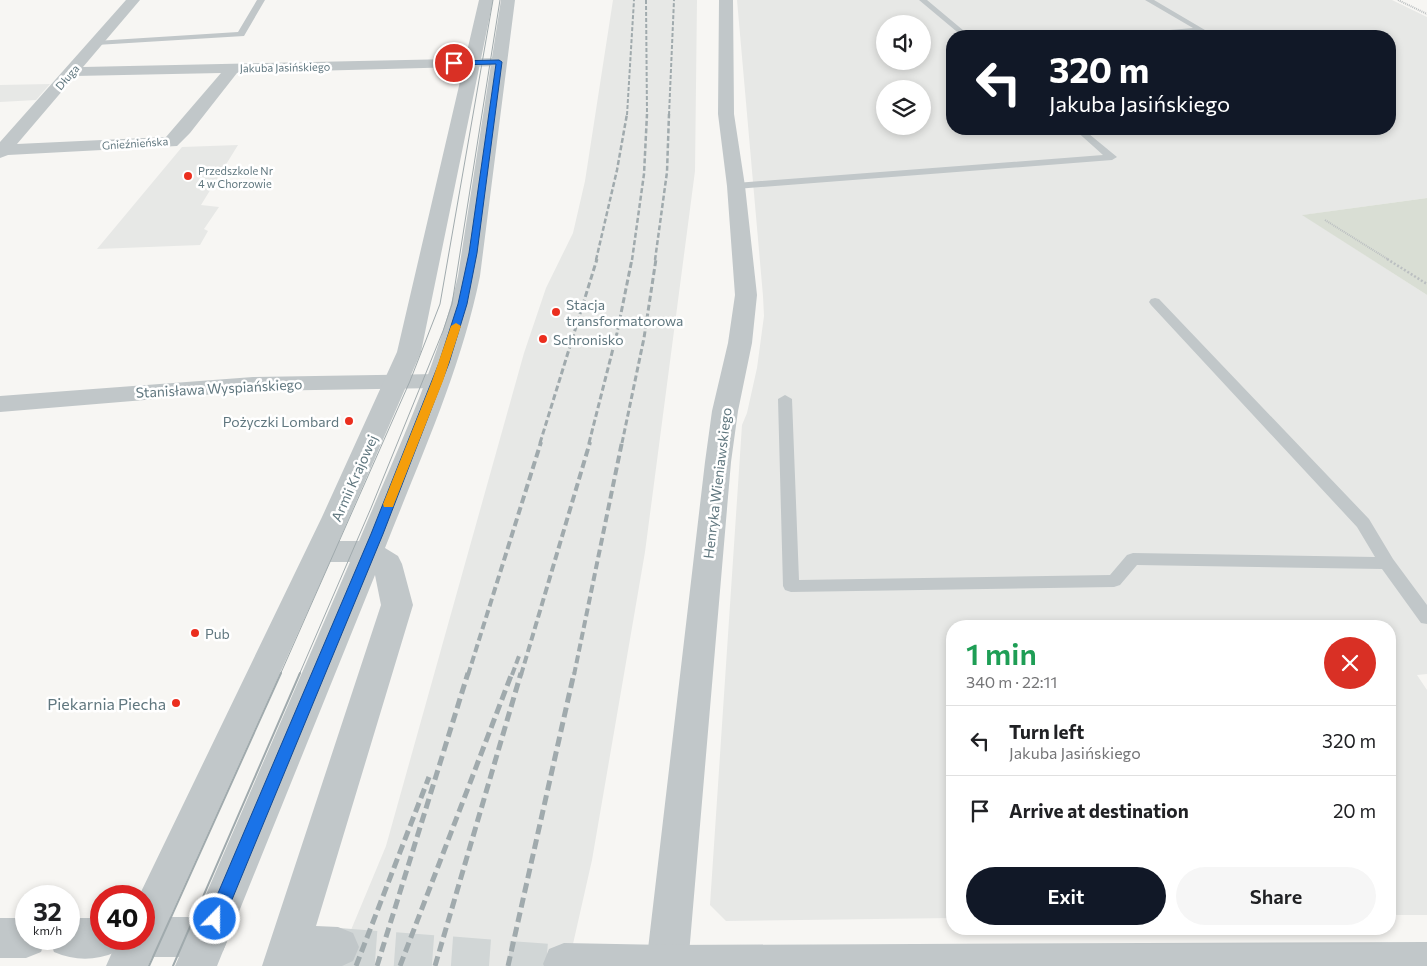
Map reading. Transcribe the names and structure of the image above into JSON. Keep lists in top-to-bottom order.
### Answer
{
  "streets": {
    "street": [
      "Jakuba Jasińskiego",
      "Długa",
      "Gnieźnieńska",
      "Stanisława Wyspiańskiego",
      "Armii Krajowej",
      "Henryka Wieniawskiego"
    ]
  },
  "crossings": [
    ["Jakuba Jasińskiego", "Długa"],
    ["Jakuba Jasińskiego", "Gnieźnieńska"],
    ["Jakuba Jasińskiego", "Armii Krajowej"],
    ["Długa", "Gnieźnieńska"],
    ["Stanisława Wyspiańskiego", "Armii Krajowej"]
  ],
  "places": [
    "Przedszkole Nr 4 w Chorzowie",
    "Stacja transformatorowa",
    "Schronisko",
    "Pożyczki Lombard",
    "Pub",
    "Piekarnia Piecha"
  ],
  "page": {
    "turn": ["320 m", "Jakuba Jasińskiego"],
    "heading": ["1 min", "340 m · 22:11"],
    "list": [
      {
        "name": "Turn left",
        "note": "Jakuba Jasińskiego",
        "value": "320 m"
      },
      {
        "name": "Arrive at destination",
        "value": "20 m"
      }
    ],
    "buttons": ["Exit", "Share"],
    "speed": "32 km/h",
    "limit": "40"
  }
}
